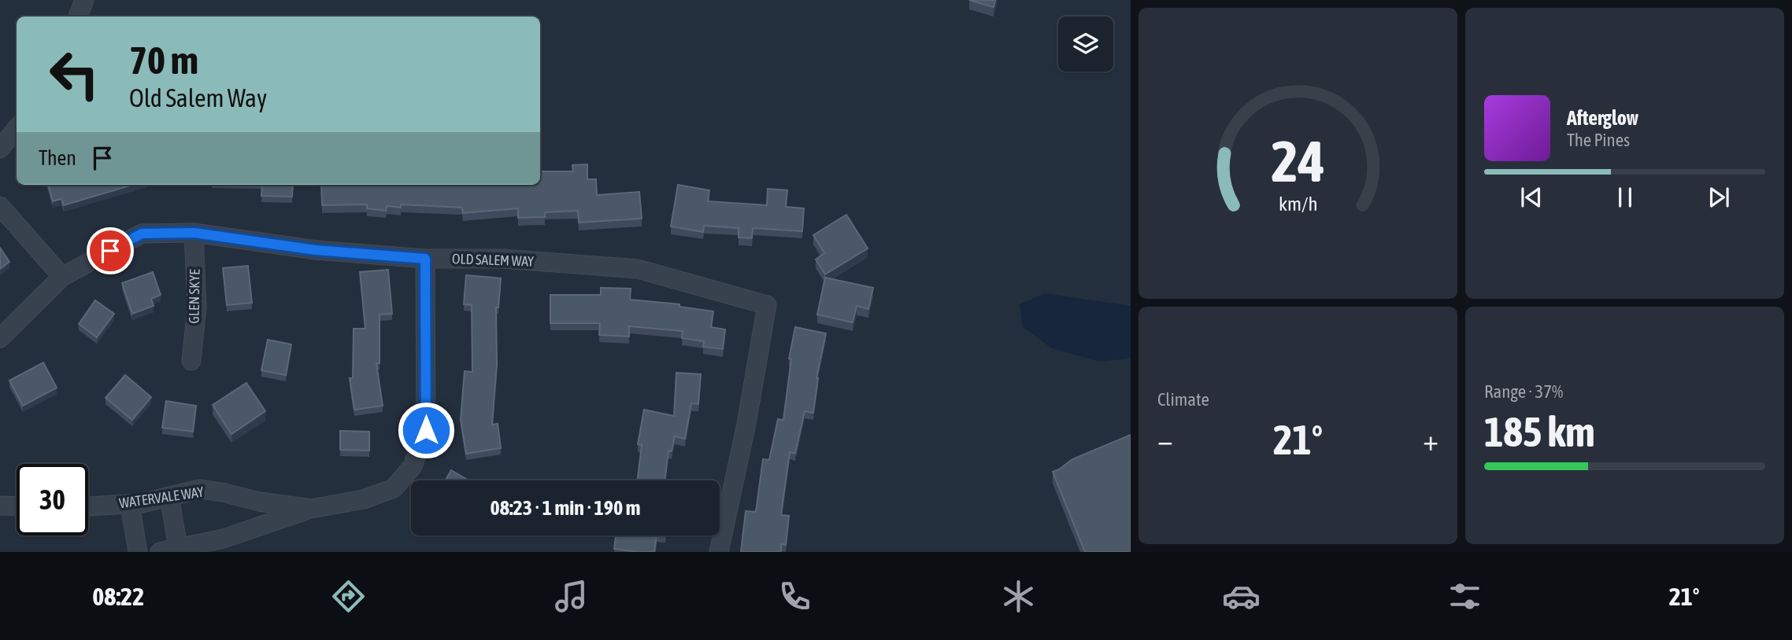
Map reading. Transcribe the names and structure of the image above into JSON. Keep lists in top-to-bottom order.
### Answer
{
  "streets": {
    "street": ["OLD SALEM WAY", "GLEN SKYE", "WATERVALE WAY"]
  },
  "crossings": [
    ["OLD SALEM WAY", "GLEN SKYE"],
    ["OLD SALEM WAY", "WATERVALE WAY"]
  ],
  "page": {
    "turn": ["70 m", "Old Salem Way"],
    "song": ["Afterglow", "The Pines"],
    "then": "Then",
    "tile": [
      "Climate",
      ["Range · 37%", "185 km"]
    ],
    "heat": ["−", "21°", "+"],
    "limit": "30",
    "trip": "08:23 · 1 min · 190 m",
    "tabs": ["08:22", "21°"],
    "gauge": ["24", "km/h"]
  }
}
